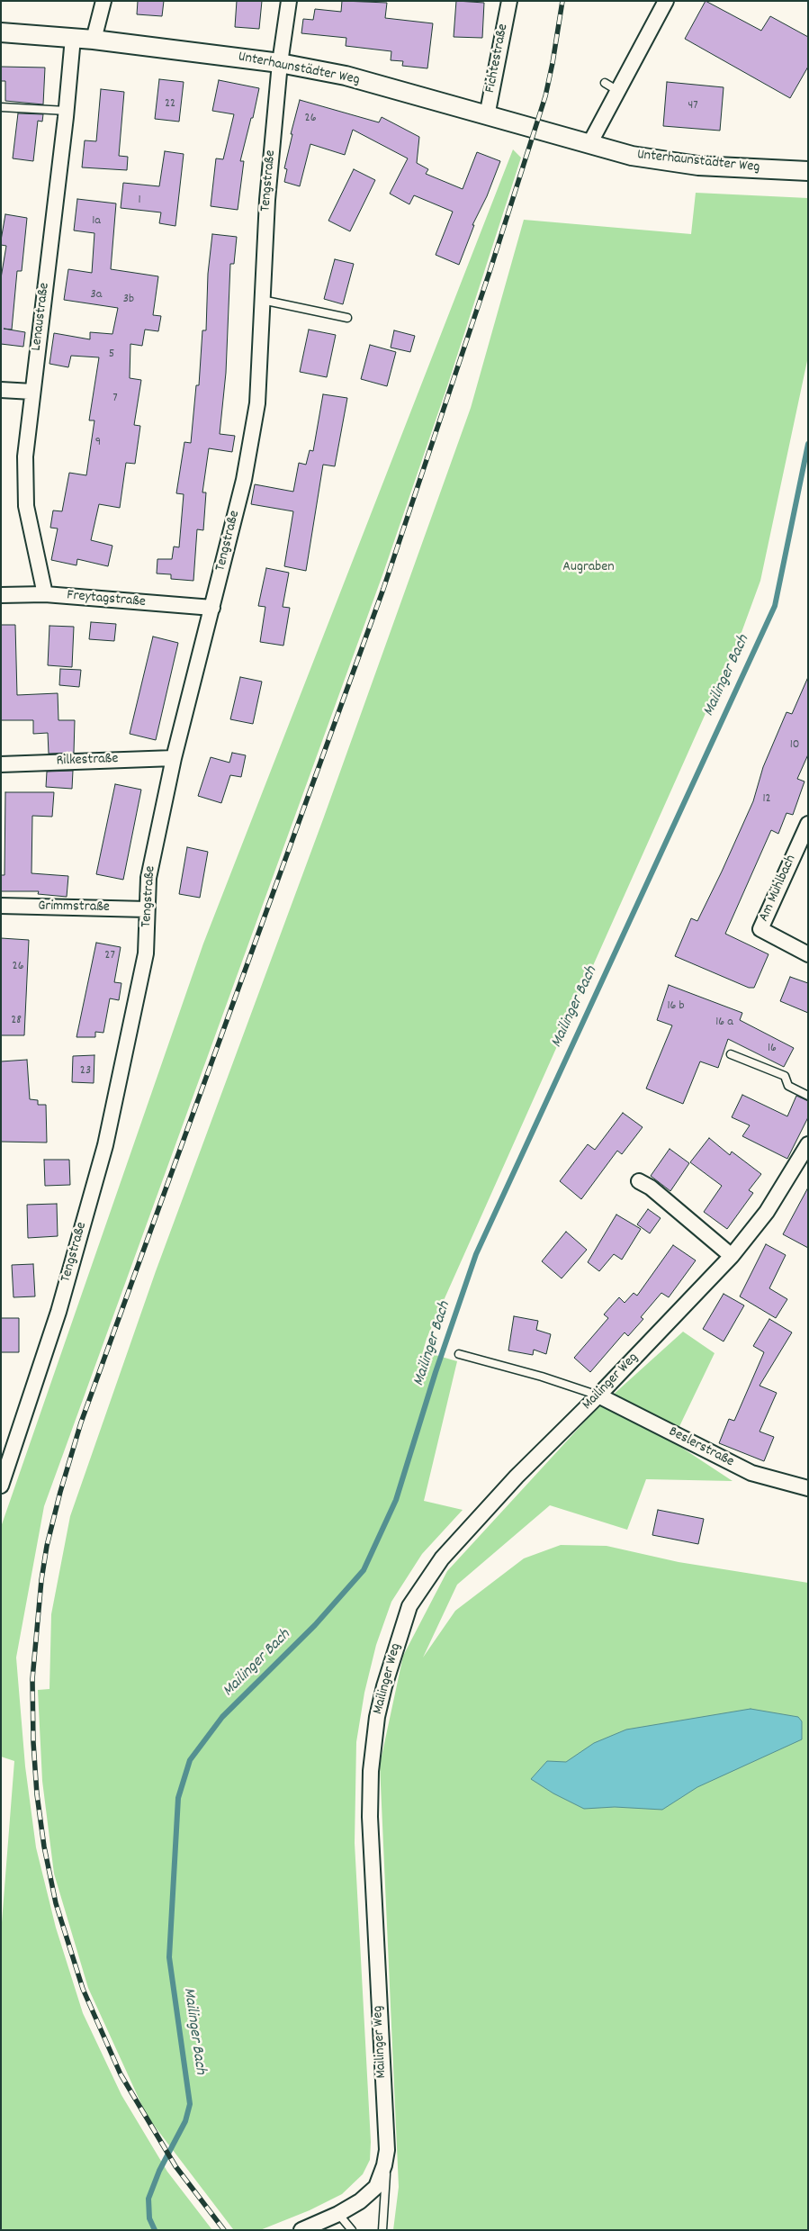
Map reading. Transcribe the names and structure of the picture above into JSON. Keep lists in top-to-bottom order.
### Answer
{
  "streets": {
    "street": [
      "Fichtestraße",
      "Unterhaunstädter Weg",
      "Tengstraße",
      "Lenaustraße",
      "Freytagstraße",
      "Rilkestraße",
      "Am Mühlbach",
      "Grimmstraße",
      "Mailinger Weg",
      "Beslerstraße"
    ]
  },
  "crossings": [
    ["Fichtestraße", "Unterhaunstädter Weg"],
    ["Unterhaunstädter Weg", "Tengstraße"],
    ["Unterhaunstädter Weg", "Lenaustraße"],
    ["Tengstraße", "Freytagstraße"],
    ["Tengstraße", "Rilkestraße"],
    ["Tengstraße", "Grimmstraße"],
    ["Lenaustraße", "Freytagstraße"],
    ["Mailinger Weg", "Beslerstraße"]
  ],
  "water": ["Mailinger Bach"],
  "parks": ["Augraben"],
  "house_numbers": [
    "22",
    "47",
    "26",
    "1",
    "1a",
    "3a",
    "3b",
    "5",
    "7",
    "9",
    "10",
    "12",
    "27",
    "26",
    "16 b",
    "28",
    "16 a",
    "16",
    "23"
  ]
}
